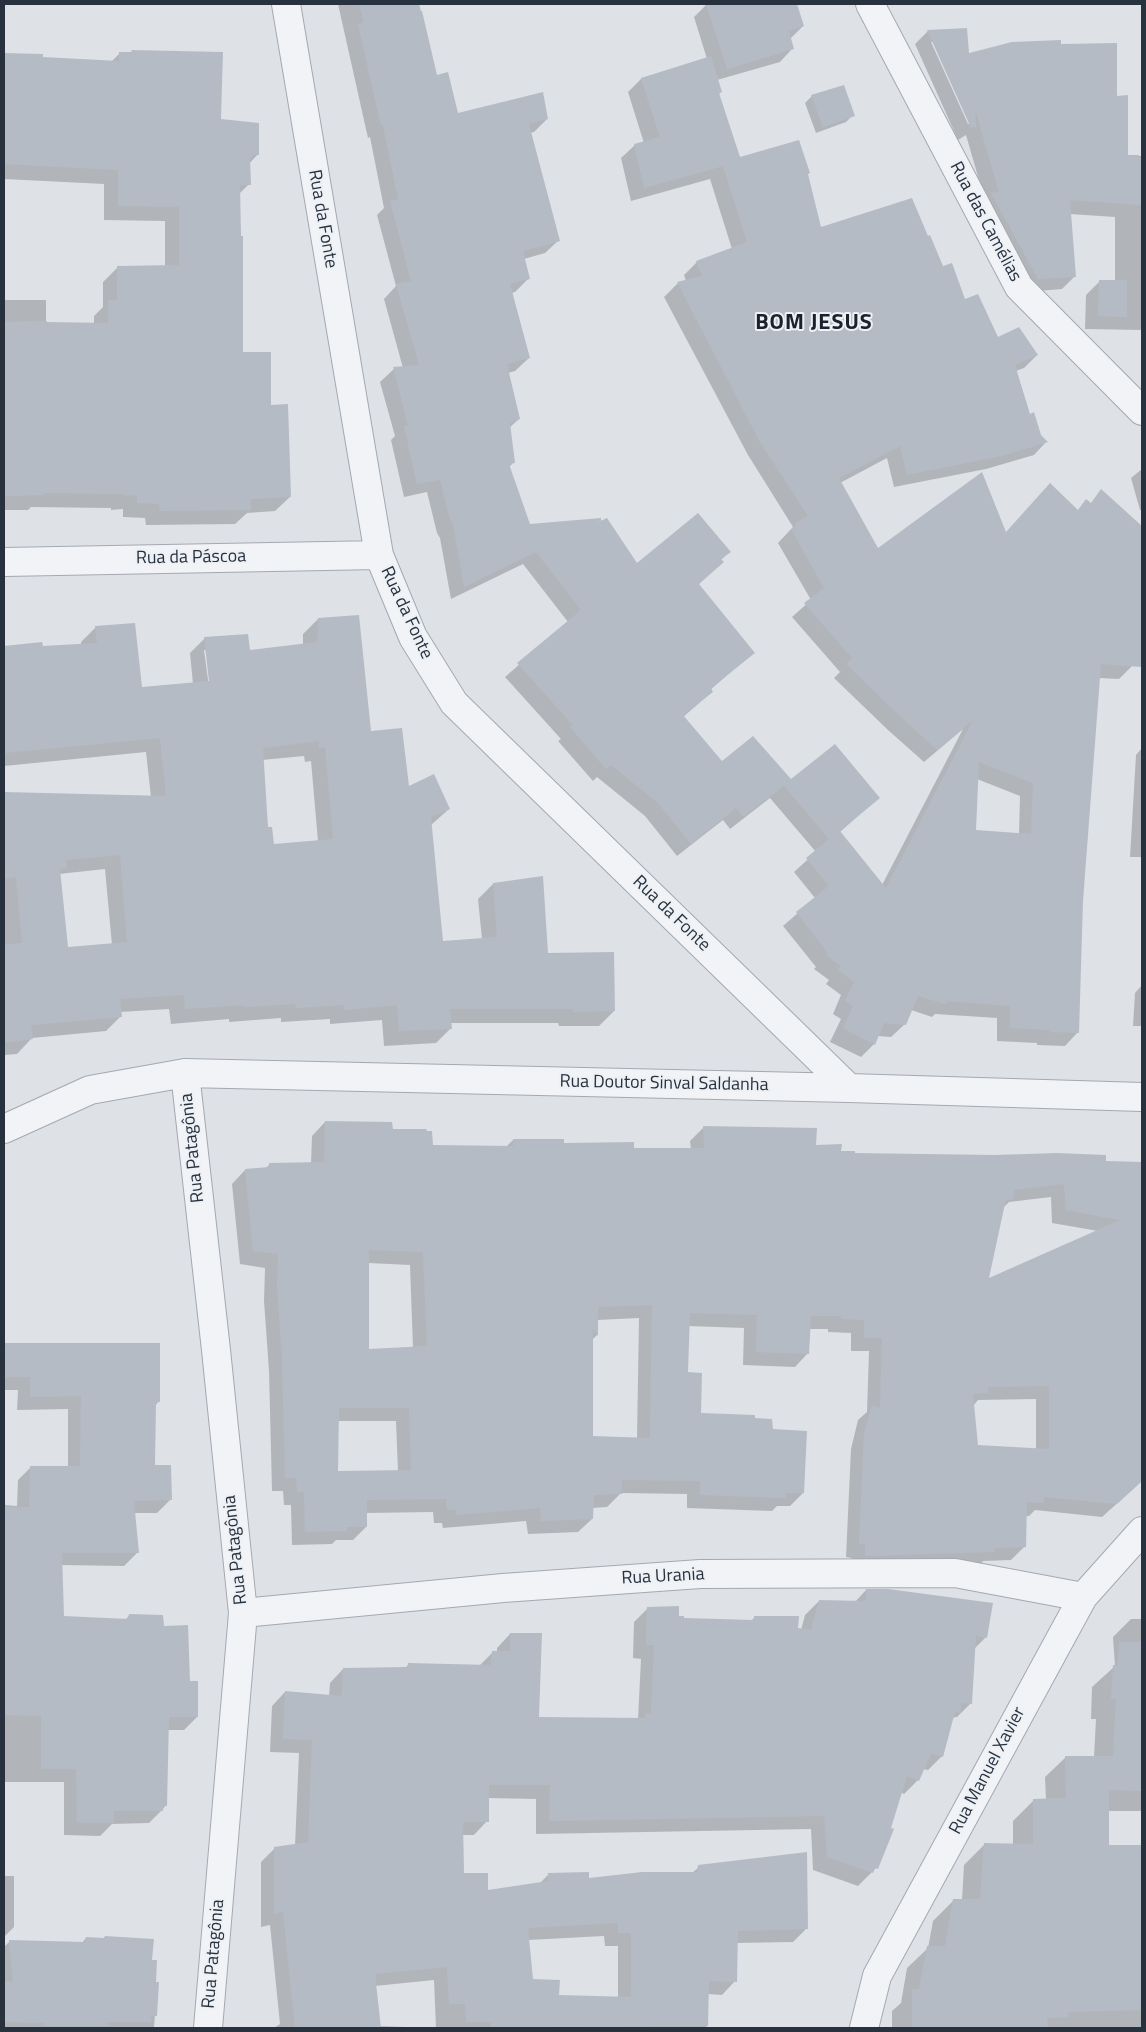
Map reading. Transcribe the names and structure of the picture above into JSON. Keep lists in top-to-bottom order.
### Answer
{
  "streets": {
    "street": [
      "Rua da Fonte",
      "Rua das Camélias",
      "Rua da Páscoa",
      "Rua Doutor Sinval Saldanha",
      "Rua Patagônia",
      "Rua Urania",
      "Rua Manuel Xavier"
    ]
  },
  "crossings": [
    ["Rua da Fonte", "Rua da Páscoa"],
    ["Rua da Fonte", "Rua Doutor Sinval Saldanha"],
    ["Rua Doutor Sinval Saldanha", "Rua Patagônia"],
    ["Rua Patagônia", "Rua Urania"],
    ["Rua Urania", "Rua Manuel Xavier"]
  ],
  "districts": ["BOM JESUS"]
}
